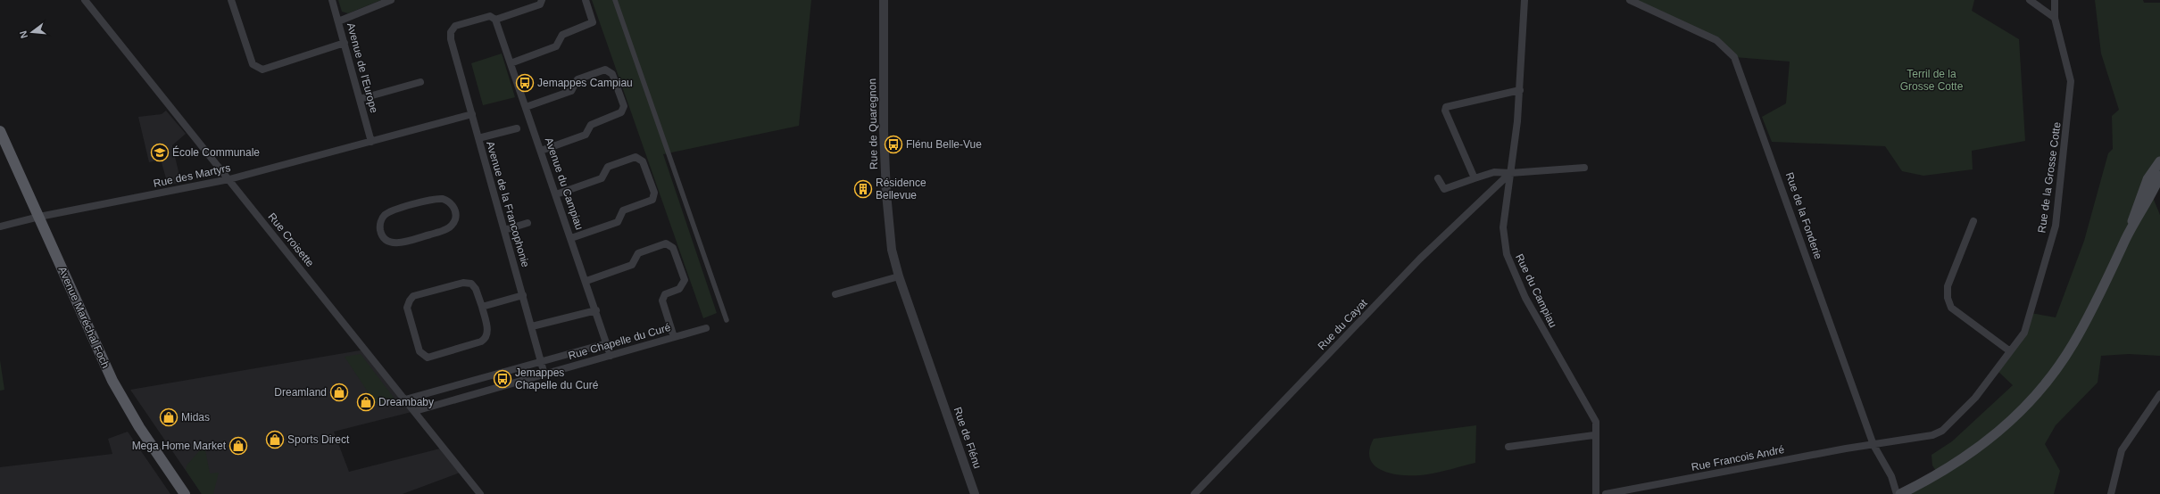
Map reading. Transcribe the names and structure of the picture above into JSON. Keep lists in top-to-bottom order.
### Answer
{
  "streets": {
    "main road": ["Avenue Maréchal Foch"],
    "street": [
      "Avenue de l'Europe",
      "Rue de Quaregnon",
      "Rue des Martyrs",
      "Rue de la Grosse Cotte",
      "Avenue du Campiau",
      "Avenue de la Francophonie",
      "Rue de la Fonderie",
      "Rue Croisette",
      "Rue du Campiau",
      "Rue du Cayat",
      "Rue Chapelle du Curé",
      "Rue de Flénu",
      "Rue Francois André"
    ]
  },
  "crossings": [
    ["Avenue de l'Europe", "Rue des Martyrs"],
    ["Rue de Quaregnon", "Rue de Flénu"],
    ["Rue des Martyrs", "Avenue de la Francophonie"],
    ["Rue des Martyrs", "Rue Croisette"],
    ["Rue des Martyrs", "Avenue Maréchal Foch"],
    ["Rue de la Grosse Cotte", "Rue de la Fonderie"],
    ["Rue de la Grosse Cotte", "Rue Francois André"],
    ["Avenue du Campiau", "Avenue de la Francophonie"],
    ["Avenue du Campiau", "Rue Chapelle du Curé"],
    ["Avenue de la Francophonie", "Rue Chapelle du Curé"],
    ["Rue de la Fonderie", "Rue Francois André"],
    ["Rue Croisette", "Rue Chapelle du Curé"],
    ["Rue du Campiau", "Rue du Cayat"]
  ],
  "parks": ["Terril de la Grosse Cotte"],
  "places": {
    "bus stop": ["Jemappes Campiau", "Flénu Belle-Vue", "Jemappes Chapelle du Curé"],
    "school or university": ["École Communale"],
    "building": ["Résidence Bellevue"],
    "shop": [
      "Dreamland",
      "Dreambaby",
      "Midas",
      "Sports Direct",
      "Mega Home Market"
    ]
  },
  "north": "left"
}
